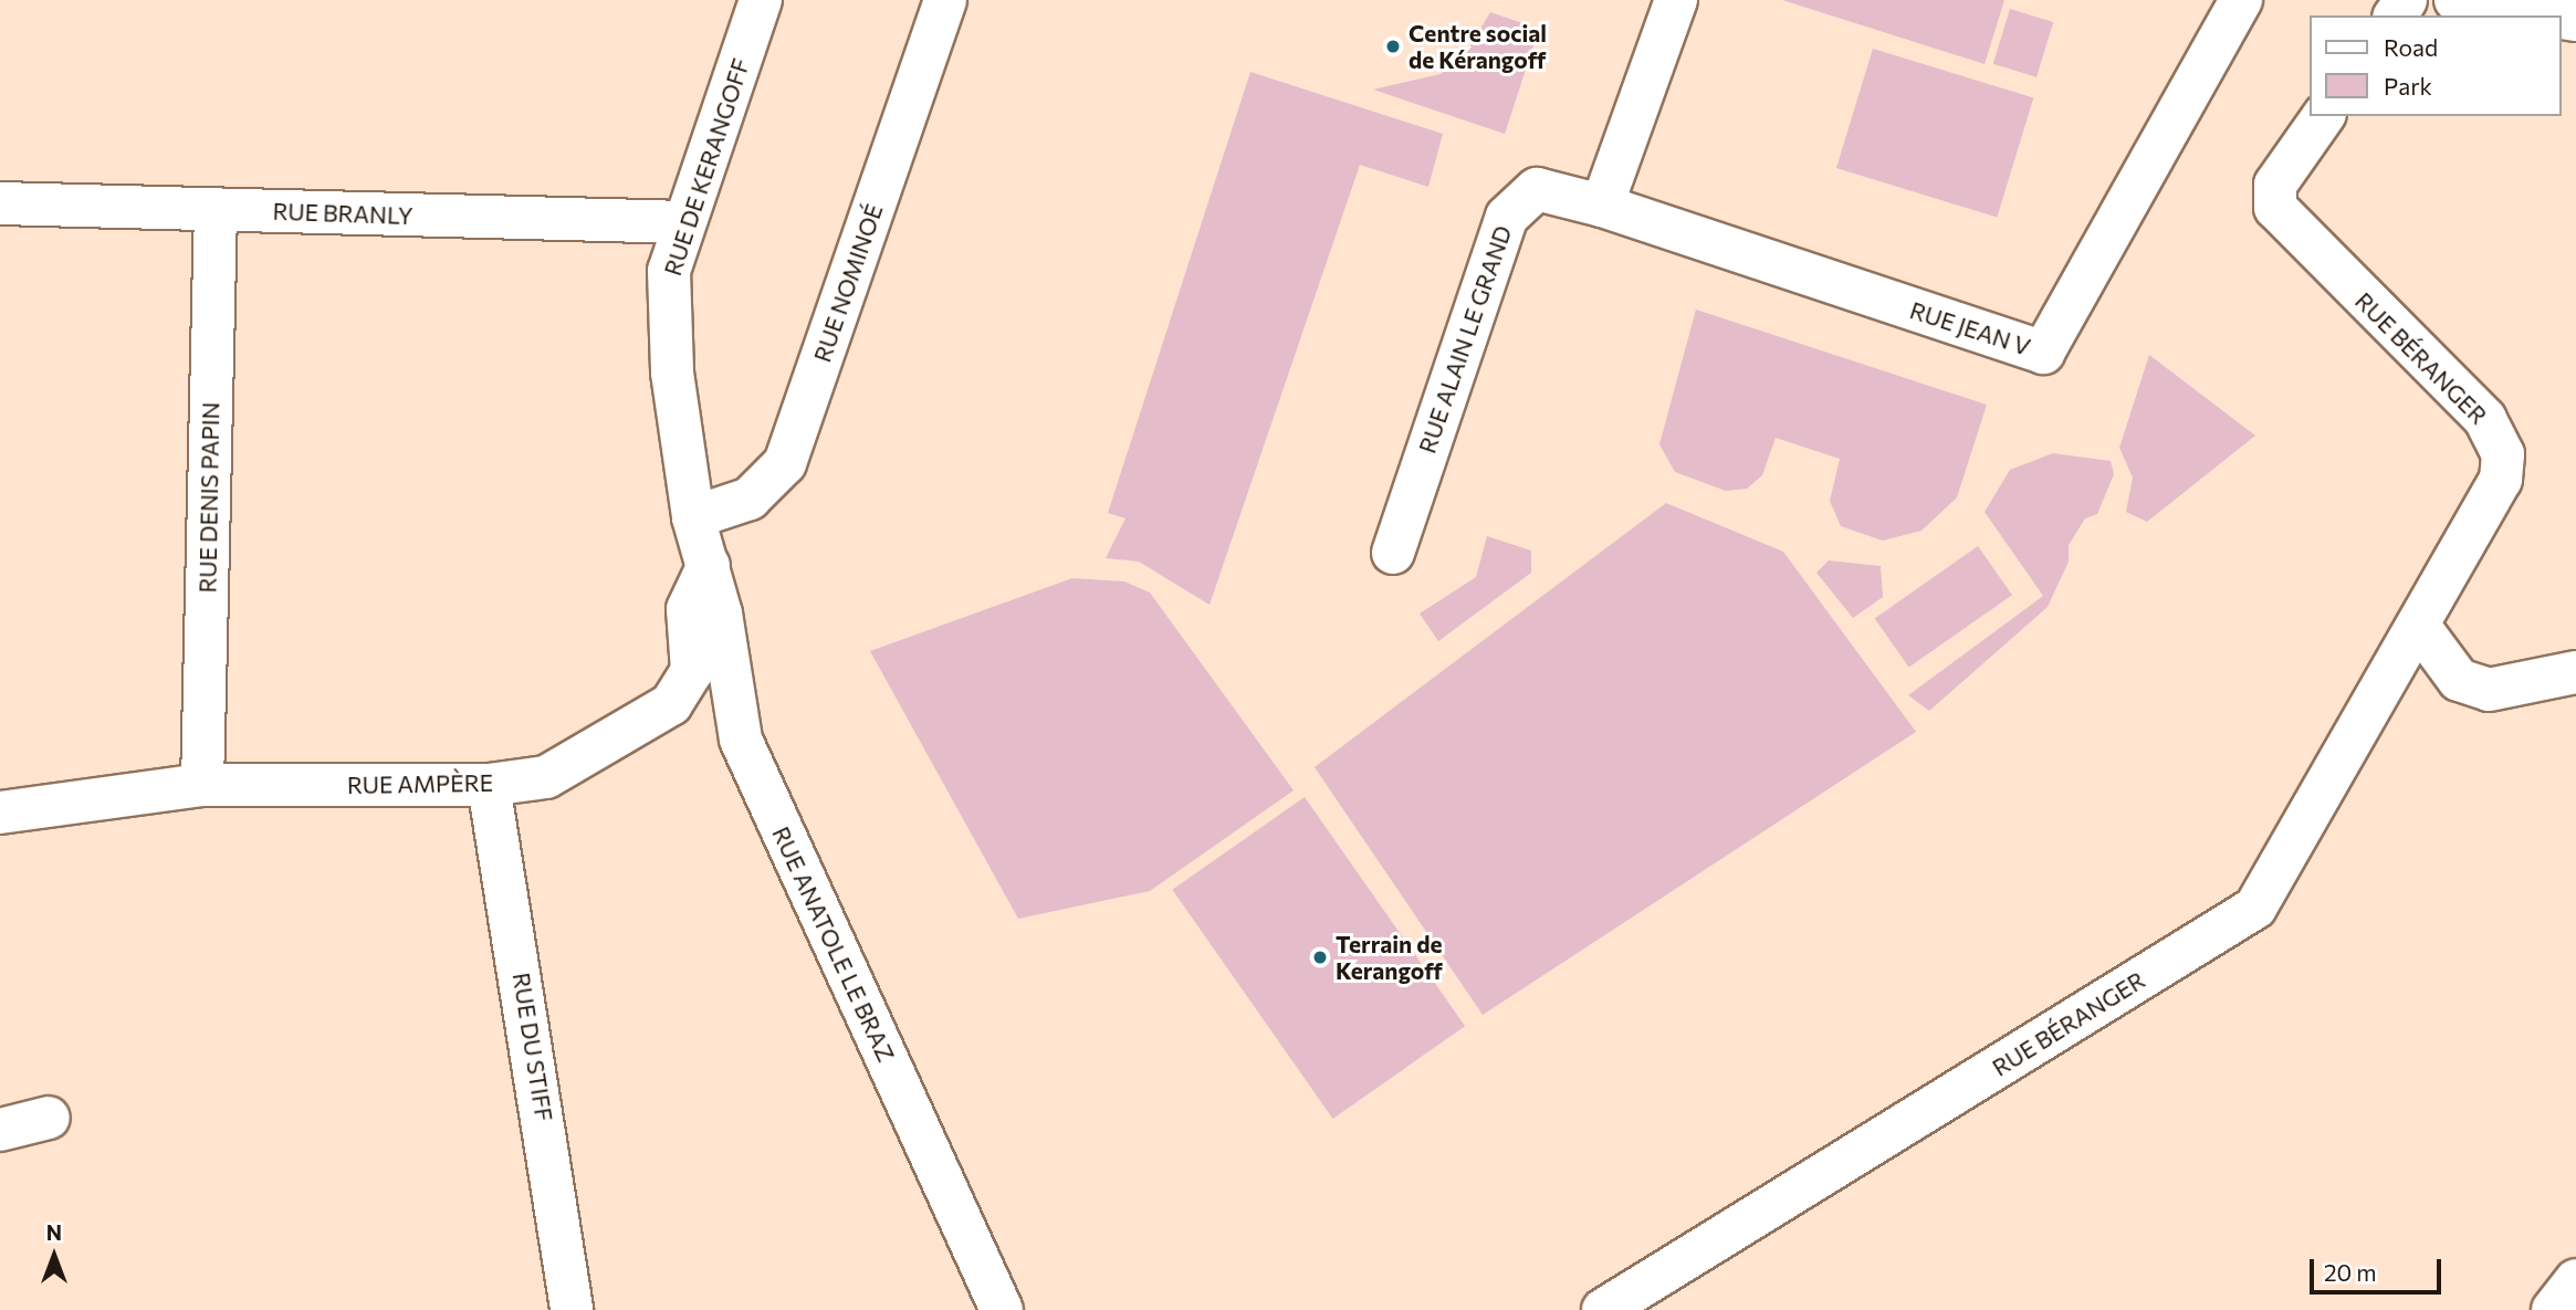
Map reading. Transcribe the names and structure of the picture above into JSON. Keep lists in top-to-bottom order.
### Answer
{
  "streets": {
    "street": [
      "RUE DE KERANGOFF",
      "RUE BRANLY",
      "RUE NOMINOÉ",
      "RUE JEAN V",
      "RUE ALAIN LE GRAND",
      "RUE BÉRANGER",
      "RUE DENIS PAPIN",
      "RUE AMPÈRE",
      "RUE ANATOLE LE BRAZ",
      "RUE DU STIFF"
    ]
  },
  "crossings": [
    ["RUE DE KERANGOFF", "RUE BRANLY"],
    ["RUE DE KERANGOFF", "RUE NOMINOÉ"],
    ["RUE DE KERANGOFF", "RUE AMPÈRE"],
    ["RUE DE KERANGOFF", "RUE ANATOLE LE BRAZ"],
    ["RUE BRANLY", "RUE DENIS PAPIN"],
    ["RUE JEAN V", "RUE ALAIN LE GRAND"],
    ["RUE DENIS PAPIN", "RUE AMPÈRE"],
    ["RUE AMPÈRE", "RUE ANATOLE LE BRAZ"],
    ["RUE AMPÈRE", "RUE DU STIFF"]
  ],
  "places": ["Centre social de Kérangoff", "Terrain de Kerangoff"],
  "legend": ["Road", "Park"],
  "scale_bar": "20 m",
  "north": "top"
}
